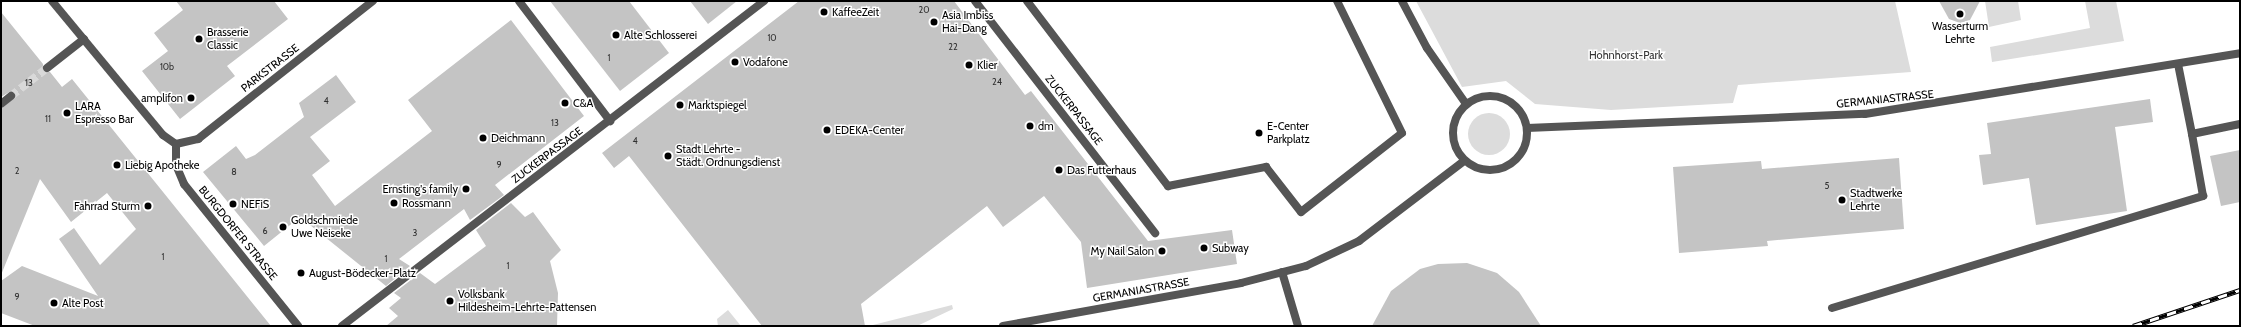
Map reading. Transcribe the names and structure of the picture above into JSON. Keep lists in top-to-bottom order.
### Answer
{
  "streets": {
    "street": [
      "PARKSTRASSE",
      "GERMANIASTRASSE",
      "ZUCKERPASSAGE",
      "BURGDORFER STRASSE"
    ]
  },
  "crossings": [
    ["PARKSTRASSE", "BURGDORFER STRASSE"]
  ],
  "parks": ["Hohnhorst-Park"],
  "places": [
    "KaffeeZeit",
    "Wasserturm Lehrte",
    "Asia Imbiss Hai-Dang",
    "Alte Schlosserei",
    "Brasserie Classic",
    "Vodafone",
    "Klier",
    "amplifon",
    "C&A",
    "Marktspiegel",
    "LARA Espresso Bar",
    "dm",
    "EDEKA-Center",
    "E-Center Parkplatz",
    "Deichmann",
    "Stadt Lehrte - Städt. Ordnungsdienst",
    "Liebig Apotheke",
    "Das Futterhaus",
    "Ernsting's family",
    "Stadtwerke Lehrte",
    "Rossmann",
    "NEFiS",
    "Fahrrad Sturm",
    "Goldschmiede Uwe Neiseke",
    "Subway",
    "My Nail Salon",
    "August-Bödecker-Platz",
    "Volksbank Hildesheim-Lehrte-Pattensen",
    "Alte Post"
  ],
  "house_numbers": [
    "20",
    "10",
    "22",
    "1",
    "10b",
    "24",
    "13",
    "4",
    "11",
    "13",
    "4",
    "9",
    "2",
    "8",
    "5",
    "6",
    "3",
    "1",
    "1",
    "1",
    "9"
  ]
}
